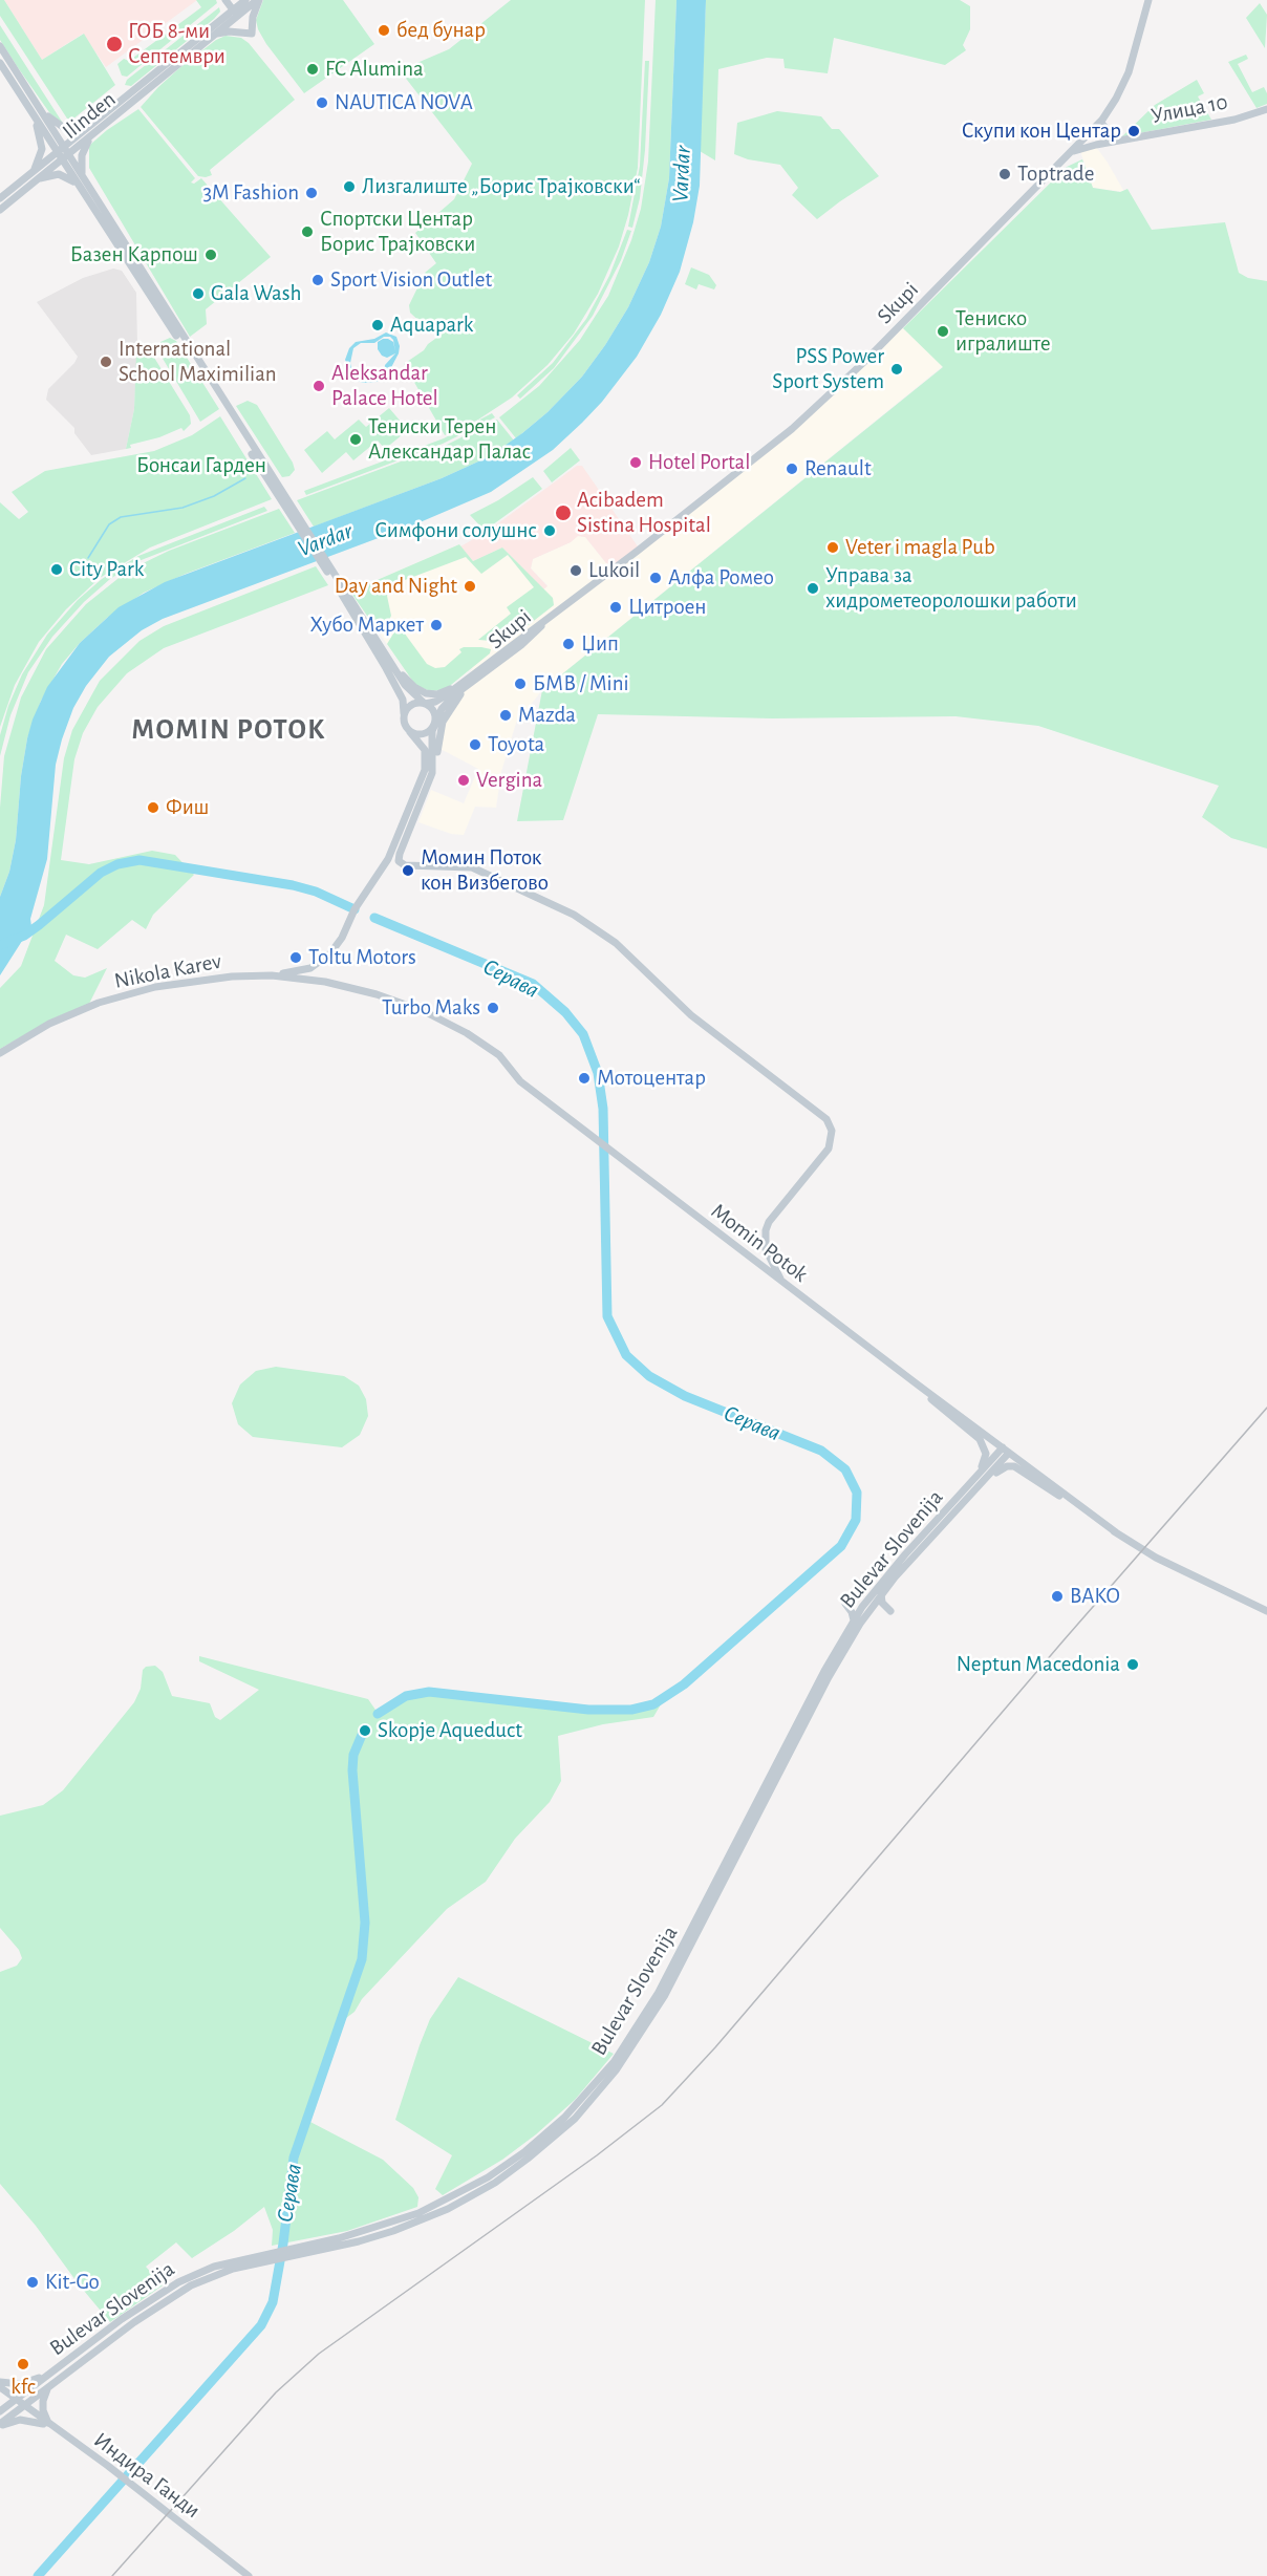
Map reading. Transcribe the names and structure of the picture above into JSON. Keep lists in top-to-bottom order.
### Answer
{
  "streets": {
    "street": [
      "Улица 10",
      "Ilinden",
      "Skupi",
      "Nikola Karev",
      "Momin Potok",
      "Bulevar Slovenija",
      "Индира Ганди"
    ]
  },
  "crossings": [
    ["Улица 10", "Skupi"],
    ["Nikola Karev", "Momin Potok"],
    ["Momin Potok", "Bulevar Slovenija"],
    ["Bulevar Slovenija", "Индира Ганди"]
  ],
  "districts": ["MOMIN POTOK"],
  "water": ["Vardar", "Серава"],
  "parks": ["Бонсаи Гарден"],
  "places": [
    "бед бунар",
    "ГОБ 8-ми Септември",
    "FC Alumina",
    "NAUTICA NOVA",
    "Скупи кон Центар",
    "Toptrade",
    "Лизгалиште „Борис Трајковски“",
    "3M Fashion",
    "Спортски Центар Борис Трајковски",
    "Базен Карпош",
    "Sport Vision Outlet",
    "Gala Wash",
    "Aquapark",
    "Тениско игралиште",
    "International School Maximilian",
    "PSS Power Sport System",
    "Aleksandar Palace Hotel",
    "Тениски Терен Александар Палас",
    "Hotel Portal",
    "Renault",
    "Acibadem Sistina Hospital",
    "Симфони солушнс",
    "Veter i magla Pub",
    "City Park",
    "Lukoil",
    "Алфа Ромео",
    "Day and Night",
    "Управа за хидрометеоролошки работи",
    "Цитроен",
    "Хубо Маркет",
    "Џип",
    "БМВ / Mini",
    "Mazda",
    "Toyota",
    "Vergina",
    "Фиш",
    "Момин Поток кон Визбегово",
    "Toltu Motors",
    "Turbo Maks",
    "Мотоцентар",
    "BAKO",
    "Neptun Macedonia",
    "Skopje Aqueduct",
    "Kit-Go",
    "kfc"
  ]
}
